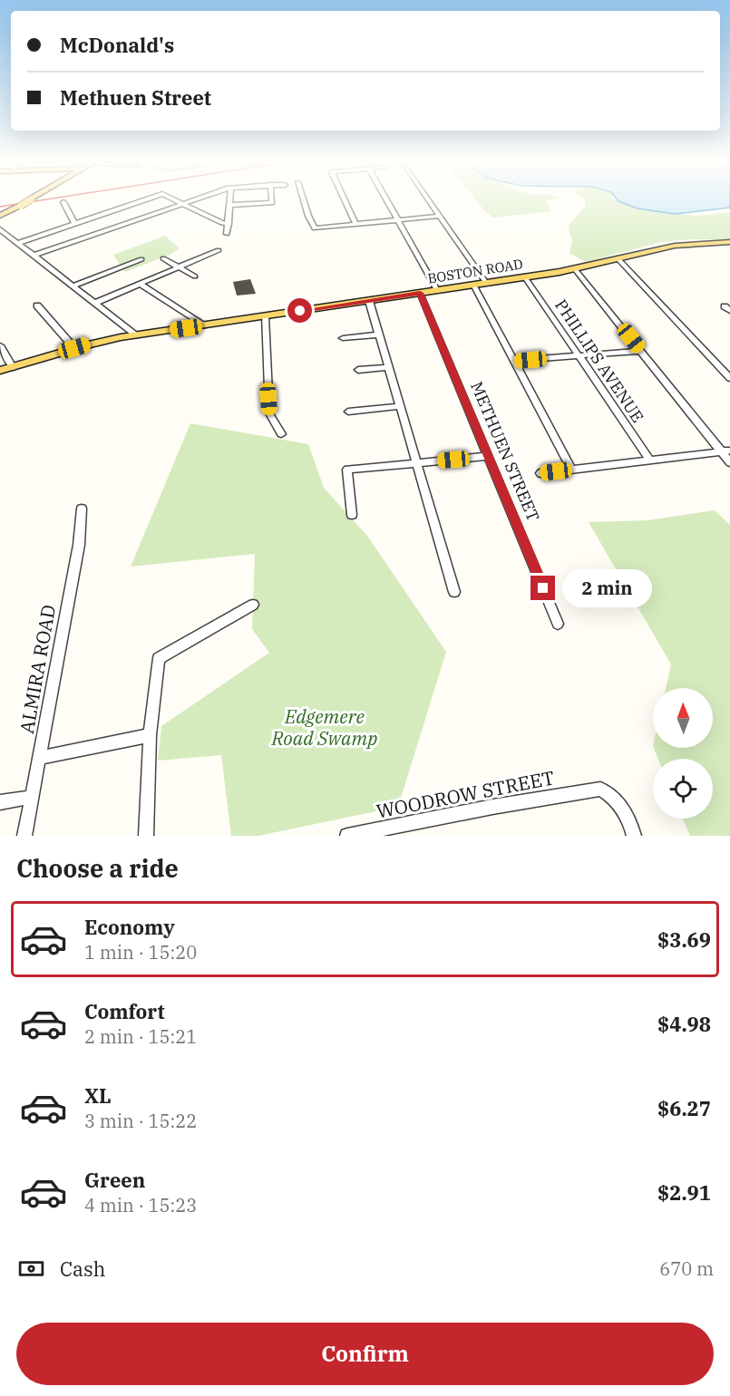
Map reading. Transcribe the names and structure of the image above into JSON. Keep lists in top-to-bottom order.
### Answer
{
  "streets": {
    "main road": ["BOSTON ROAD"],
    "street": [
      "PHILLIPS AVENUE",
      "METHUEN STREET",
      "ALMIRA ROAD",
      "WOODROW STREET"
    ]
  },
  "crossings": [
    ["BOSTON ROAD", "PHILLIPS AVENUE"],
    ["BOSTON ROAD", "METHUEN STREET"]
  ],
  "parks": ["Edgemere Road Swamp"],
  "north": "top",
  "page": {
    "banner": ["McDonald's", "Methuen Street"],
    "bubble": "2 min",
    "heading": "Choose a ride",
    "list": [
      {
        "name": "Economy",
        "note": "1 min · 15:20",
        "value": "$3.69"
      },
      {
        "name": "Comfort",
        "note": "2 min · 15:21",
        "value": "$4.98"
      },
      {
        "name": "XL",
        "note": "3 min · 15:22",
        "value": "$6.27"
      },
      {
        "name": "Green",
        "note": "4 min · 15:23",
        "value": "$2.91"
      }
    ],
    "pay": ["Cash", "670 m"],
    "buttons": "Confirm"
  }
}
